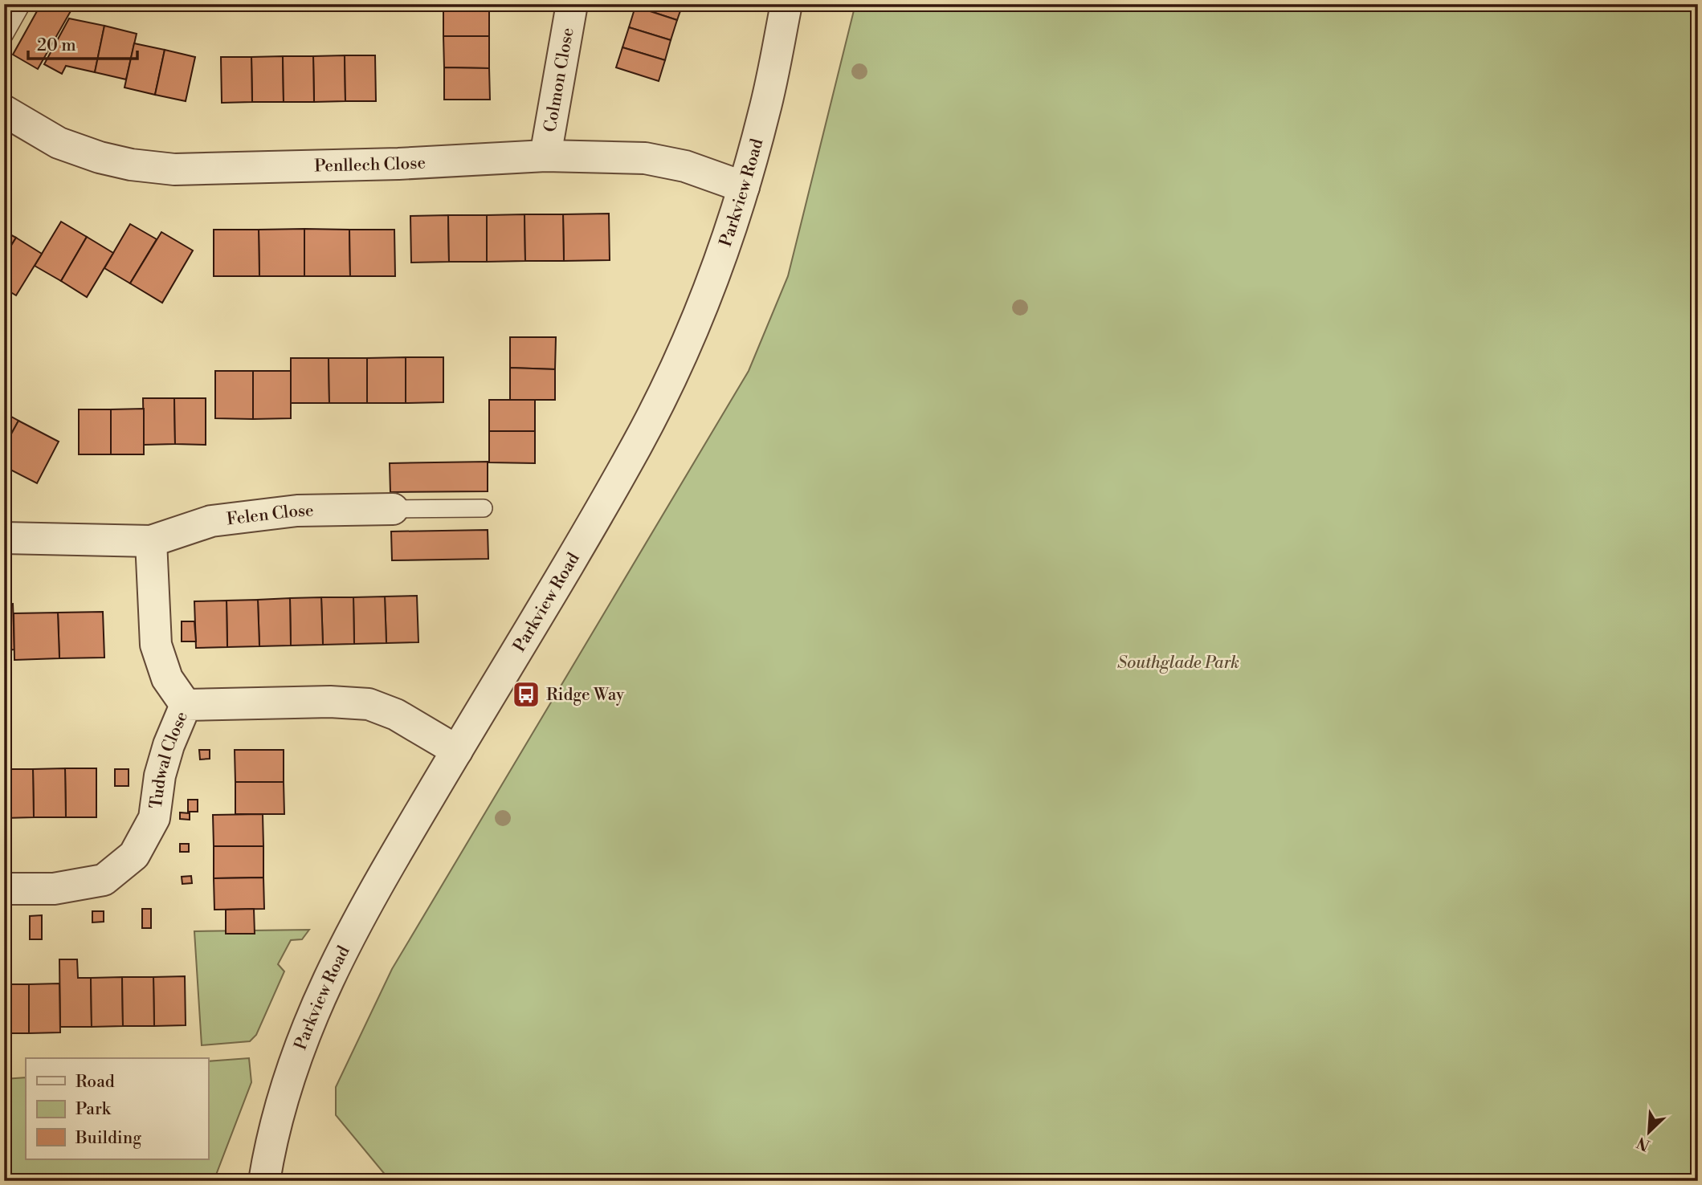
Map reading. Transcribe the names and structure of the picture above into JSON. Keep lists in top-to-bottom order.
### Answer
{
  "streets": {
    "street": [
      "Colmon Close",
      "Penllech Close",
      "Parkview Road",
      "Felen Close",
      "Tudwal Close"
    ]
  },
  "crossings": [
    ["Colmon Close", "Penllech Close"],
    ["Penllech Close", "Parkview Road"],
    ["Parkview Road", "Tudwal Close"]
  ],
  "parks": ["Southglade Park"],
  "places": {
    "bus stop": ["Ridge Way"]
  },
  "legend": ["Road", "Park", "Building"],
  "scale_bar": "20 m",
  "north": "bottom left"
}
